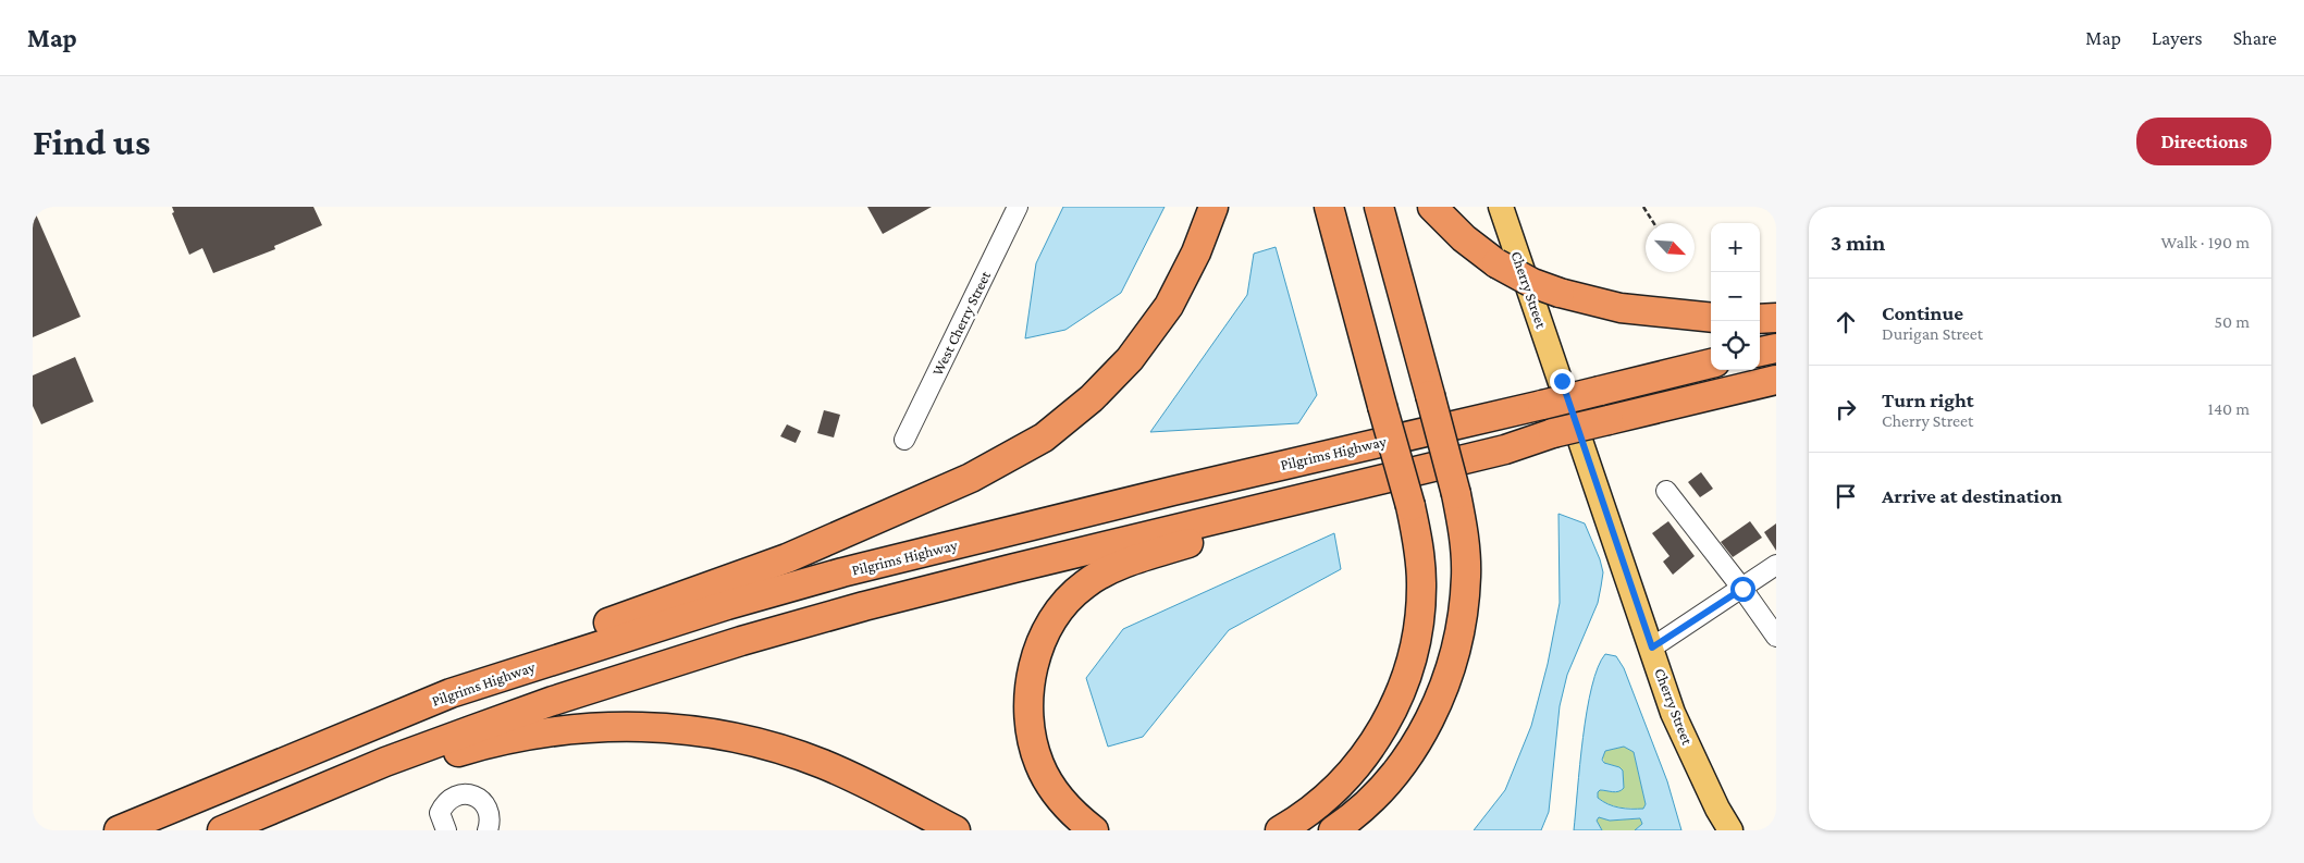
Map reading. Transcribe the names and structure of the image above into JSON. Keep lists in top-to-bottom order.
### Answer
{
  "streets": {
    "highway": ["Pilgrims Highway"],
    "main road": ["Cherry Street"],
    "street": ["West Cherry Street"]
  },
  "north": "bottom right",
  "page": {
    "header": "Map",
    "nav": ["Map", "Layers", "Share"],
    "buttons": "Directions",
    "title": "Find us",
    "heading": ["3 min", "Walk · 190 m"],
    "map_buttons": ["+", "−"],
    "list": [
      ["Continue", "Durigan Street", "50 m"],
      ["Turn right", "Cherry Street", "140 m"],
      "Arrive at destination"
    ]
  }
}
